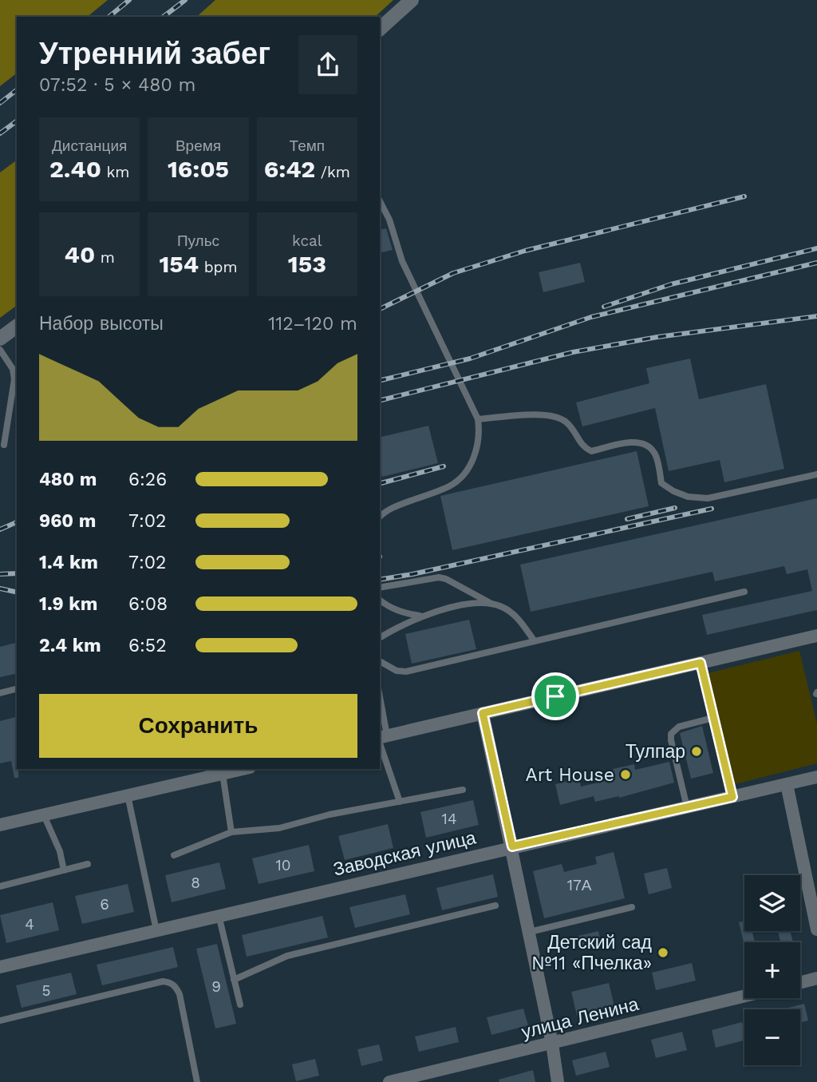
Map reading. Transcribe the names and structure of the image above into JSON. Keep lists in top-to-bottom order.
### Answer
{
  "streets": {
    "street": ["Заводская улица", "улица Ленина"]
  },
  "places": ["Тулпар", "Art House", "Детский сад №11 «Пчелка»"],
  "house_numbers": [
    "14",
    "10",
    "8",
    "17А",
    "6",
    "4",
    "9",
    "5"
  ],
  "page": {
    "heading": ["Утренний забег", "07:52 · 5 × 480 m"],
    "stats": [
      ["Дистанция", "2.40 km"],
      ["Время", "16:05"],
      ["Темп", "6:42 /km"],
      ["40 m"],
      ["Пульс", "154 bpm"],
      ["kcal", "153"]
    ],
    "chart": ["Набор высоты", "112–120 m"],
    "list": [
      {
        "name": "480 m",
        "note": "6:26"
      },
      {
        "name": "960 m",
        "note": "7:02"
      },
      {
        "name": "1.4 km",
        "note": "7:02"
      },
      {
        "name": "1.9 km",
        "note": "6:08"
      },
      {
        "name": "2.4 km",
        "note": "6:52"
      }
    ],
    "buttons": "Сохранить",
    "map_buttons": ["+", "−"]
  }
}
